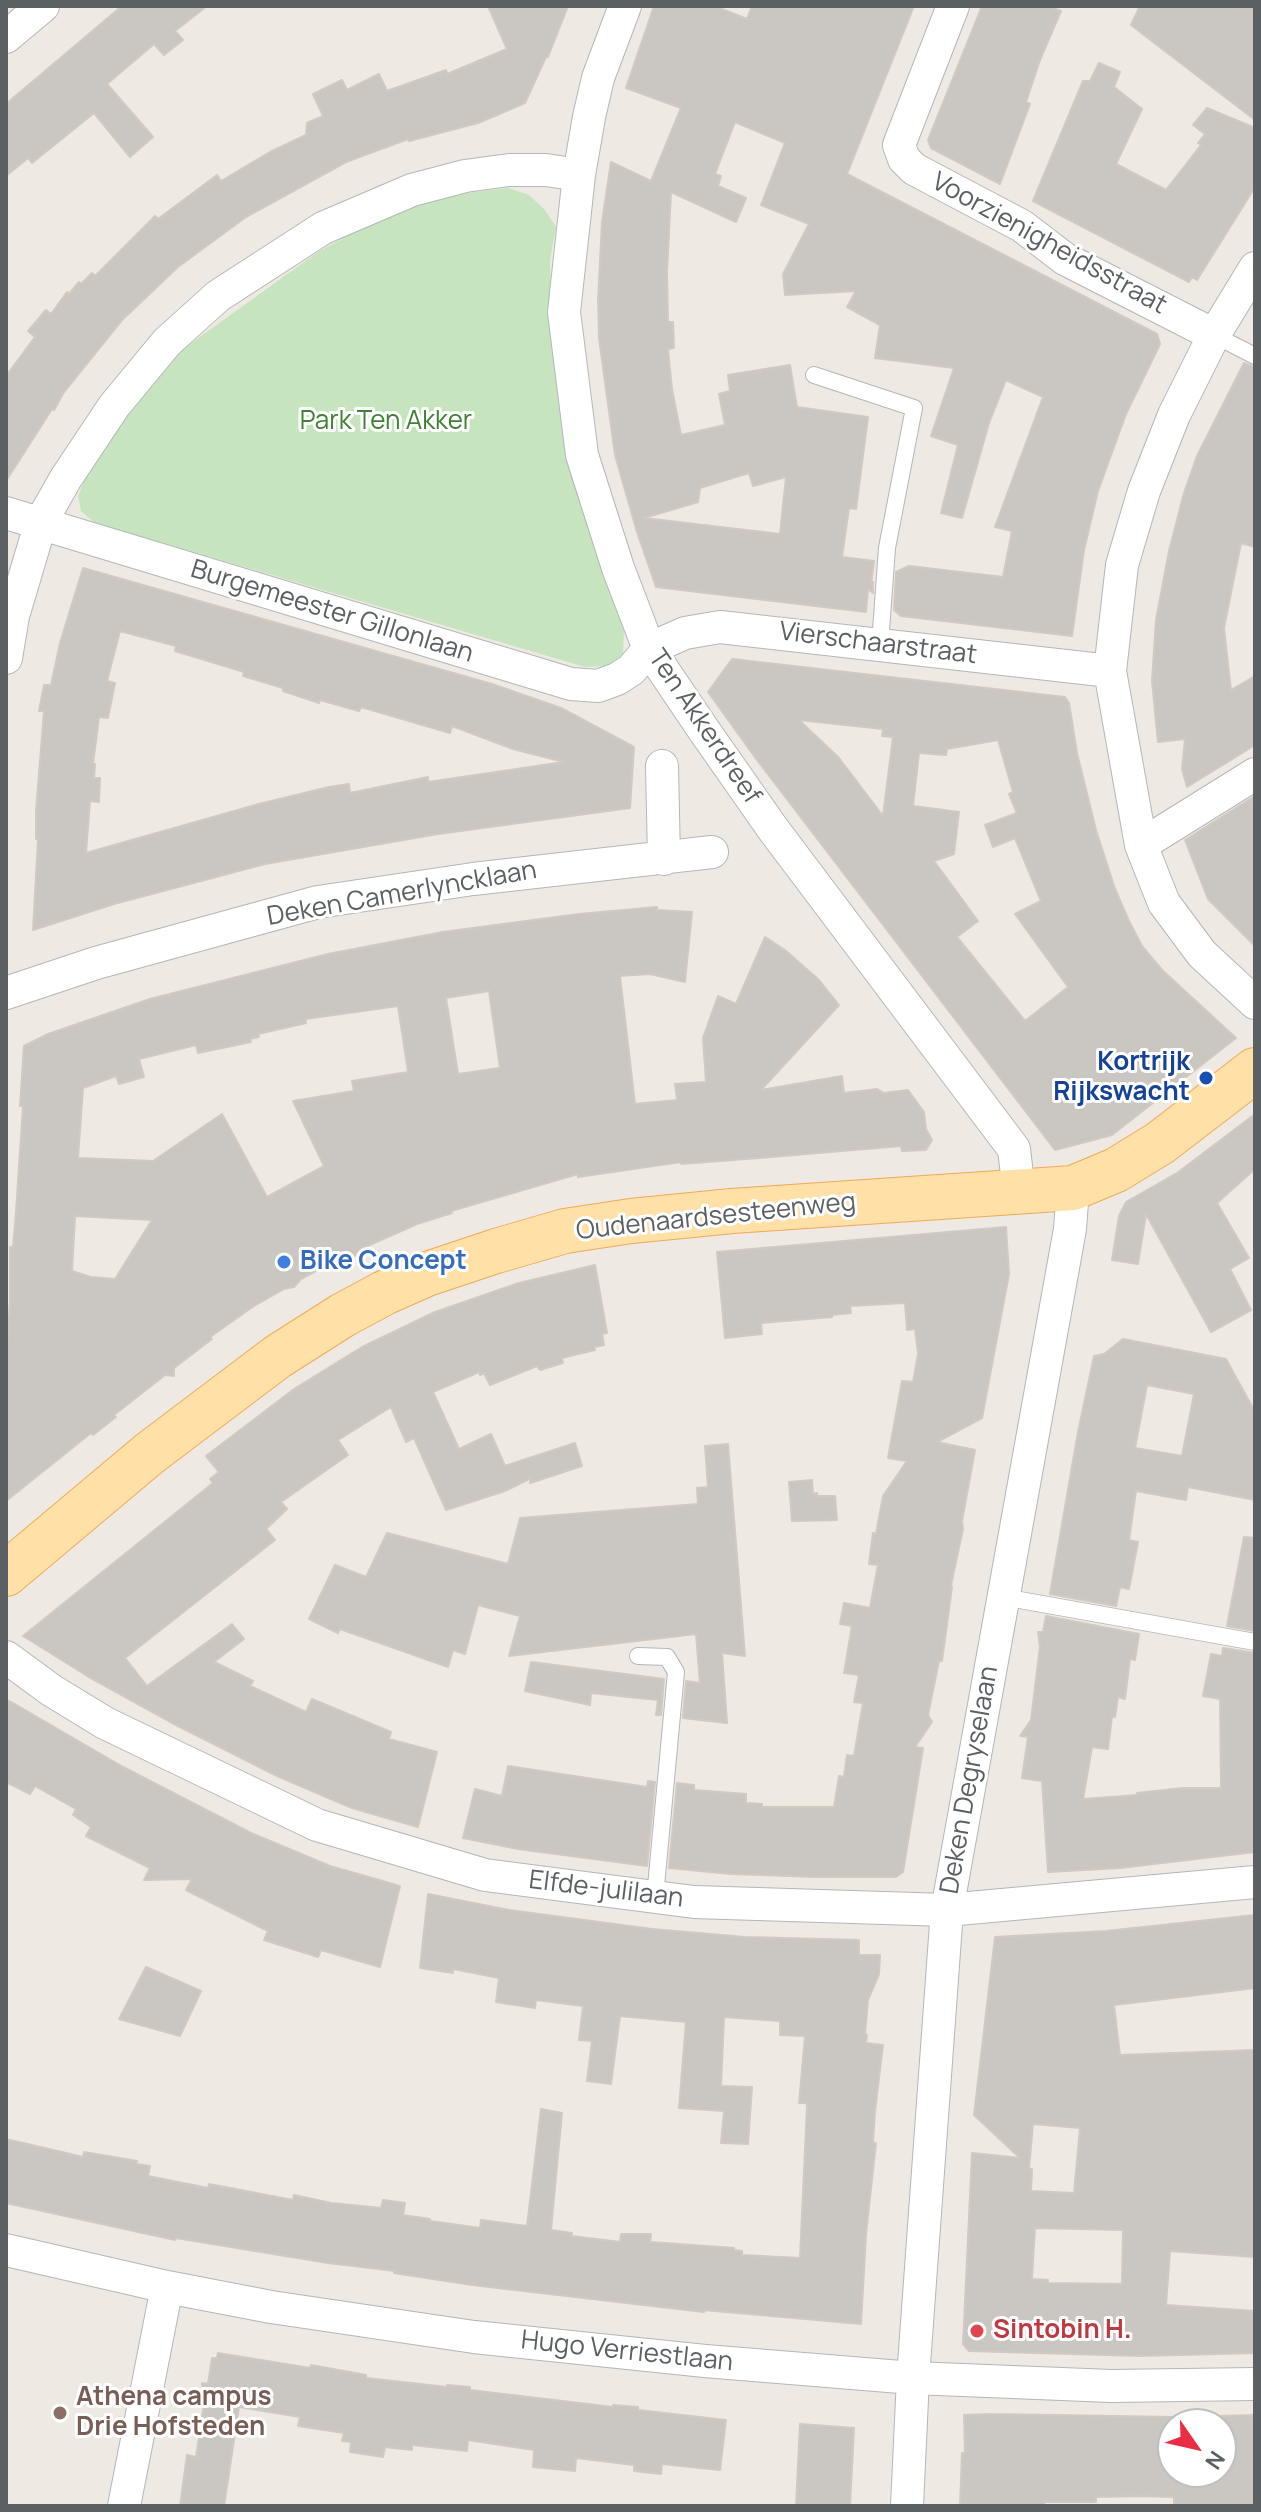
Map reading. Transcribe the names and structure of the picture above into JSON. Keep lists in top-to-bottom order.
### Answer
{
  "streets": {
    "main road": ["Oudenaardsesteenweg"],
    "street": [
      "Voorzienigheidsstraat",
      "Burgemeester Gillonlaan",
      "Vierschaarstraat",
      "Ten Akkerdreef",
      "Deken Camerlyncklaan",
      "Deken Degryselaan",
      "Elfde-julilaan",
      "Hugo Verriestlaan"
    ]
  },
  "crossings": [
    ["Burgemeester Gillonlaan", "Vierschaarstraat"],
    ["Burgemeester Gillonlaan", "Ten Akkerdreef"],
    ["Vierschaarstraat", "Ten Akkerdreef"],
    ["Ten Akkerdreef", "Oudenaardsesteenweg"],
    ["Oudenaardsesteenweg", "Deken Degryselaan"],
    ["Deken Degryselaan", "Elfde-julilaan"],
    ["Deken Degryselaan", "Hugo Verriestlaan"]
  ],
  "parks": ["Park Ten Akker"],
  "places": [
    "Kortrijk Rijkswacht",
    "Bike Concept",
    "Sintobin H.",
    "Athena campus Drie Hofsteden"
  ],
  "north": "bottom right"
}
